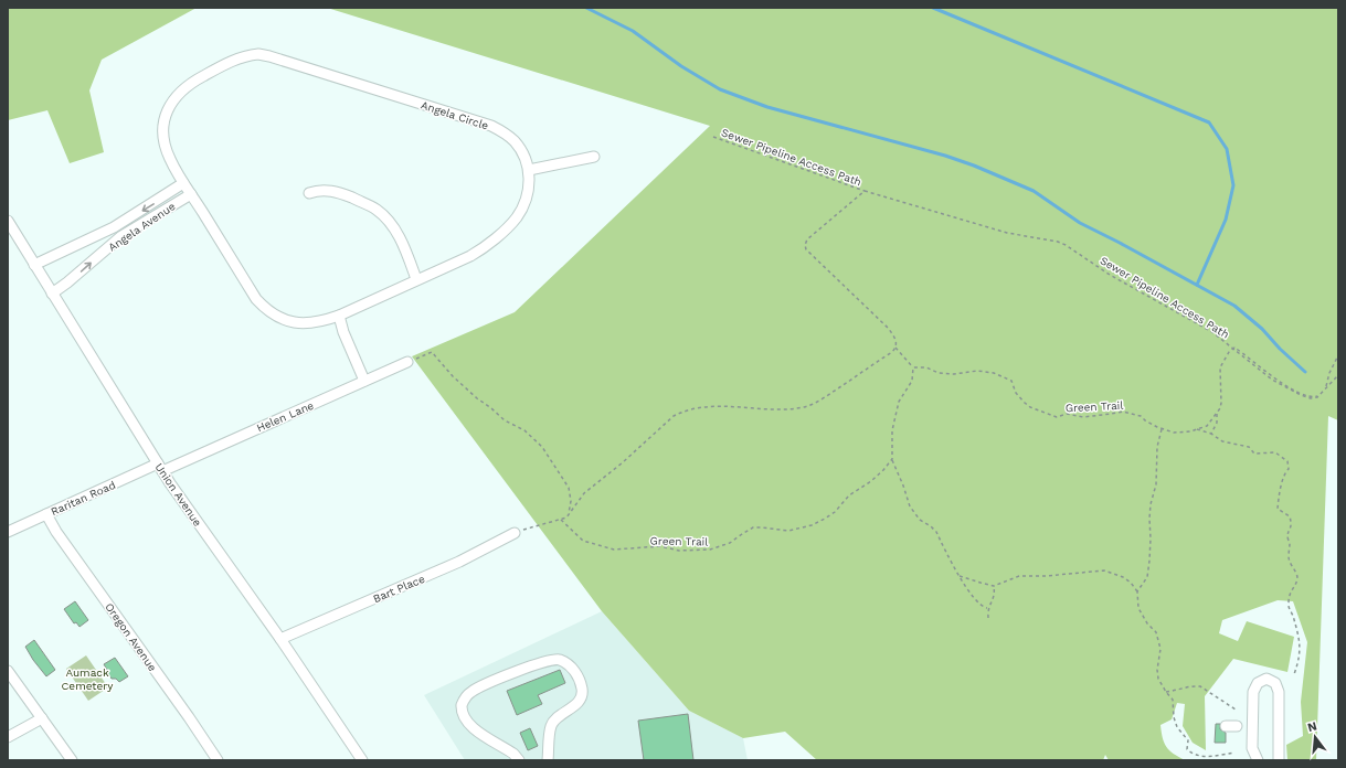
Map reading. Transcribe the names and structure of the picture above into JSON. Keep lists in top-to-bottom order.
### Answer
{
  "streets": {
    "street": [
      "Angela Circle",
      "Angela Avenue",
      "Helen Lane",
      "Union Avenue",
      "Raritan Road",
      "Bart Place",
      "Oregon Avenue"
    ],
    "path": ["Sewer Pipeline Access Path", "Green Trail"]
  },
  "crossings": [
    ["Angela Circle", "Angela Avenue"],
    ["Angela Avenue", "Union Avenue"],
    ["Helen Lane", "Union Avenue"],
    ["Helen Lane", "Raritan Road"],
    ["Union Avenue", "Raritan Road"],
    ["Union Avenue", "Bart Place"],
    ["Raritan Road", "Oregon Avenue"]
  ],
  "parks": ["Aumack Cemetery"],
  "north": "top"
}
